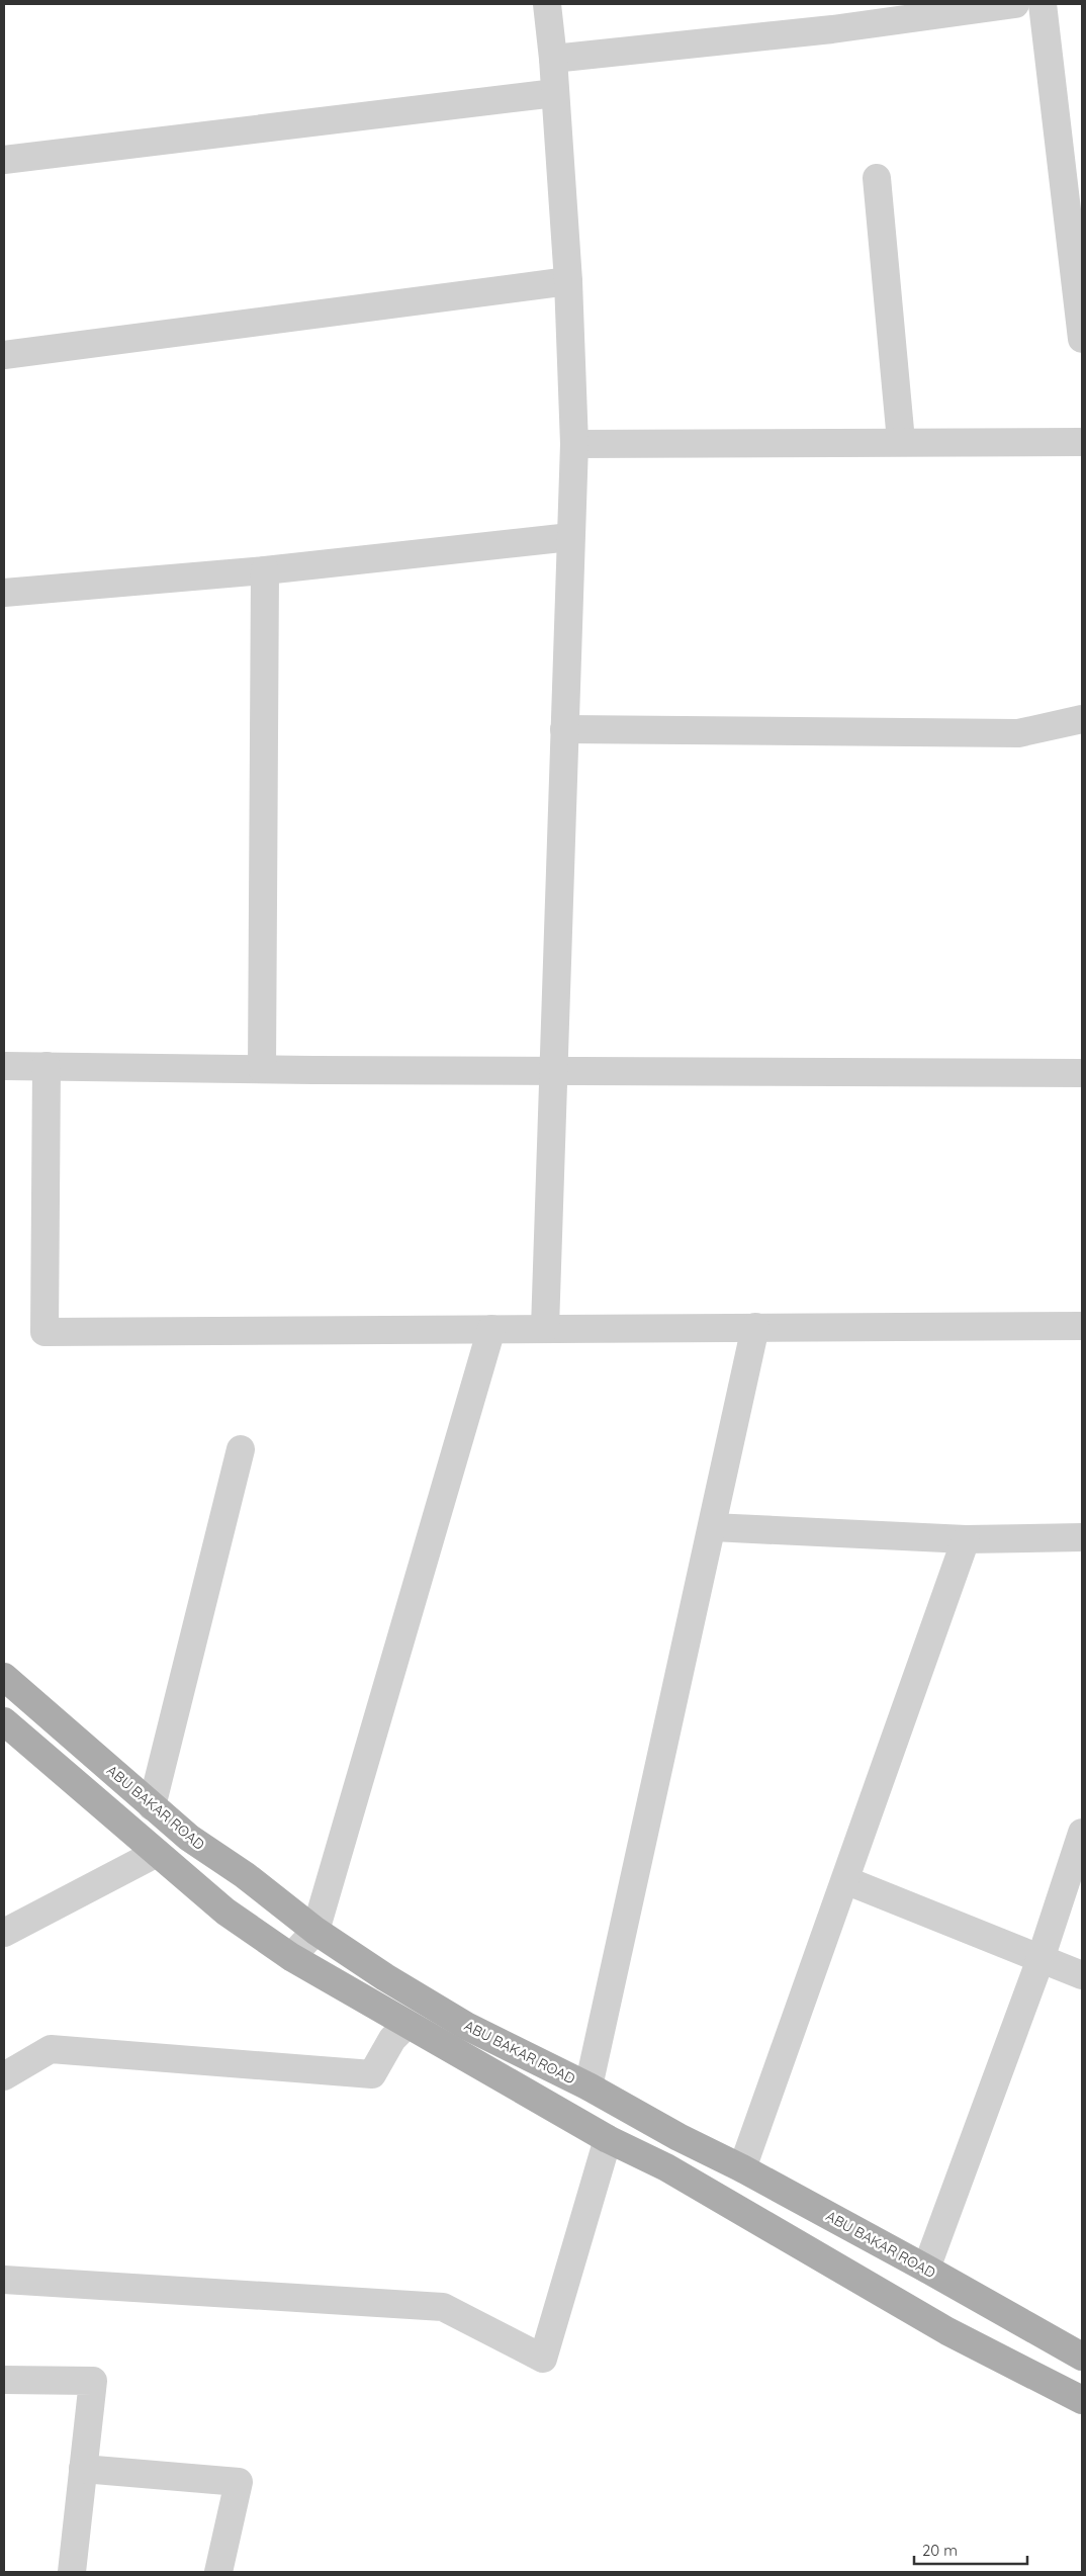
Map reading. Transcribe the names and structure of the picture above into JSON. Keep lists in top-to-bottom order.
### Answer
{
  "streets": {
    "main road": ["ABU BAKAR ROAD"]
  },
  "scale_bar": "20 m"
}
